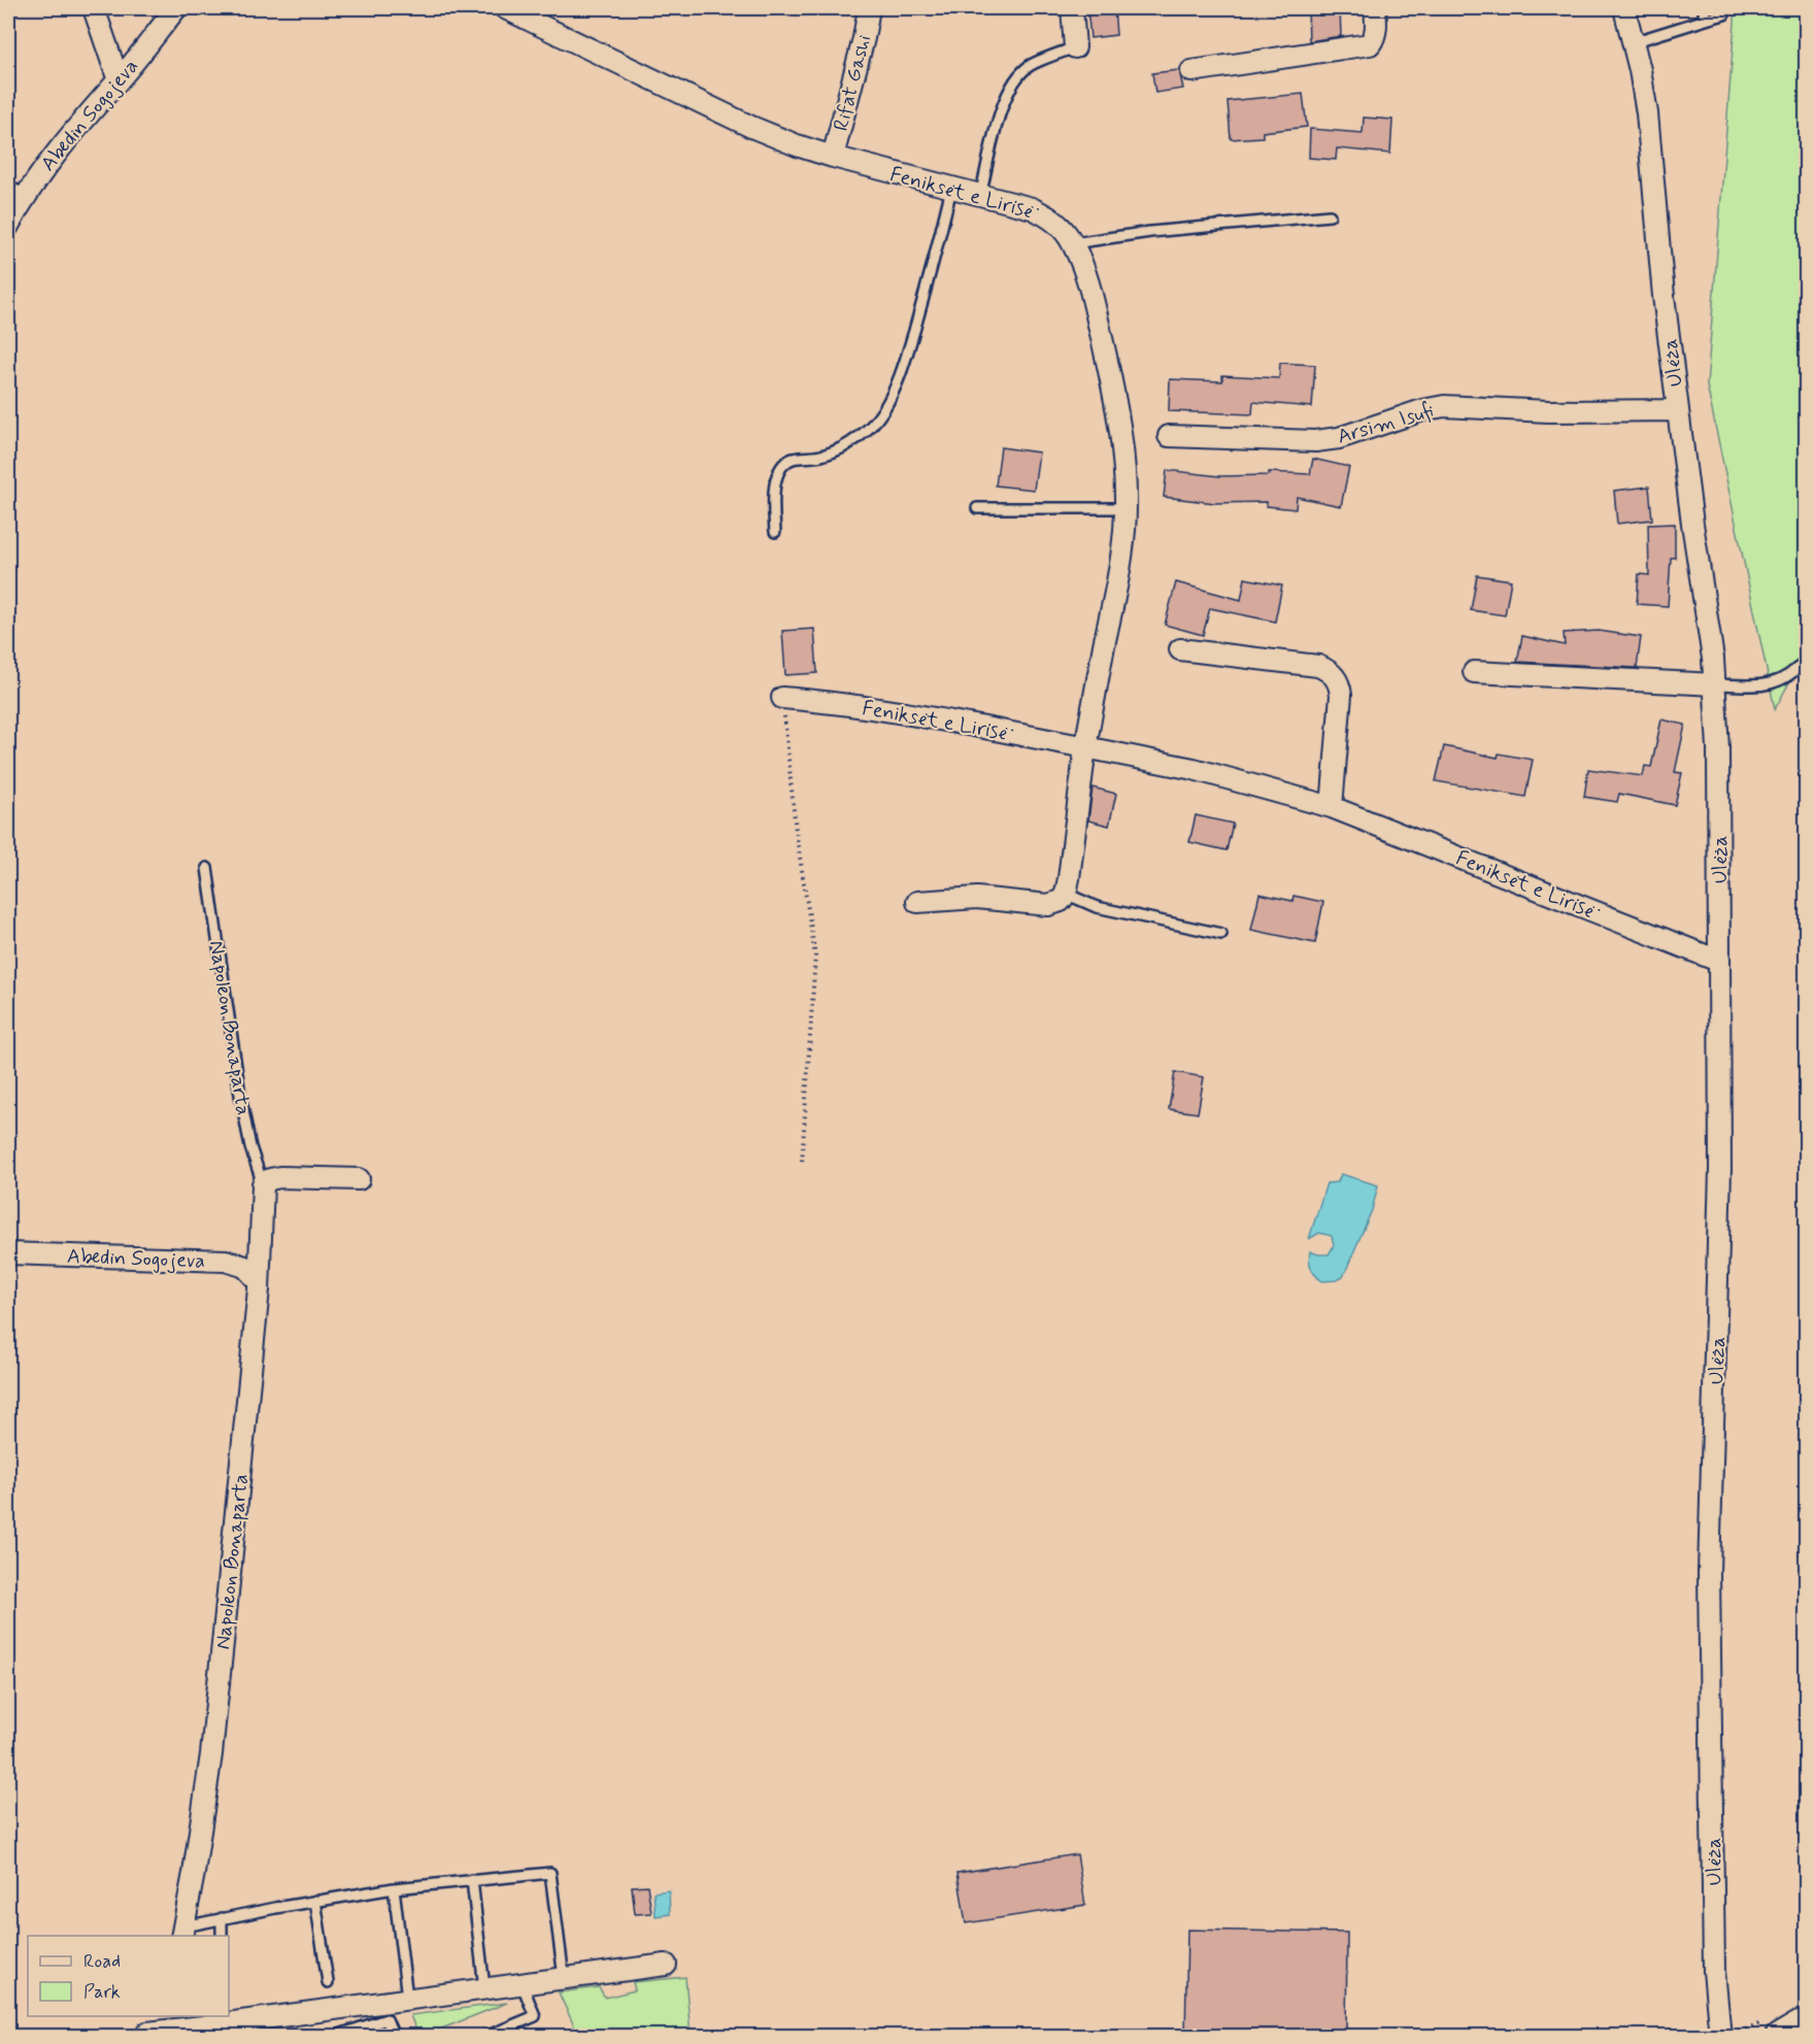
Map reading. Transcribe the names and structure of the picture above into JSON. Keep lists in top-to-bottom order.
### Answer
{
  "streets": {
    "street": [
      "Rifat Gashi",
      "Abedin Sogojeva",
      "Feniksët e Lirisë",
      "Ulëza",
      "Arsim Isufi",
      "Napoleon Bonaparta"
    ]
  },
  "crossings": [
    ["Rifat Gashi", "Feniksët e Lirisë"],
    ["Abedin Sogojeva", "Napoleon Bonaparta"],
    ["Feniksët e Lirisë", "Ulëza"],
    ["Ulëza", "Arsim Isufi"]
  ],
  "legend": ["Road", "Park"]
}
